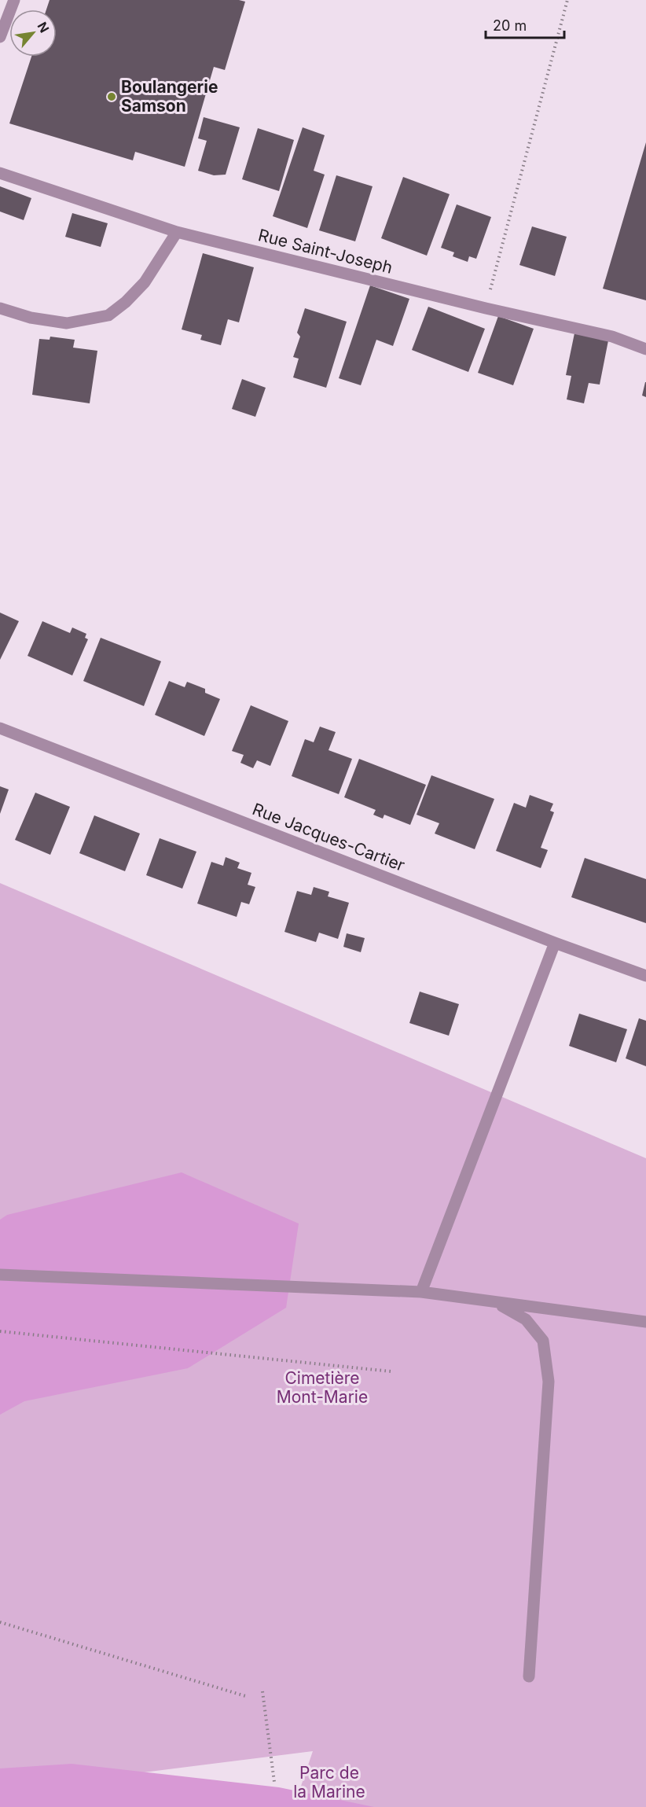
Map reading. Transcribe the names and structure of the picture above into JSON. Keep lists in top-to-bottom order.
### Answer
{
  "streets": {
    "street": ["Rue Saint-Joseph", "Rue Jacques-Cartier"]
  },
  "parks": ["Cimetière Mont-Marie", "Parc de la Marine"],
  "places": ["Boulangerie Samson"],
  "scale_bar": "20 m",
  "north": "top right"
}
